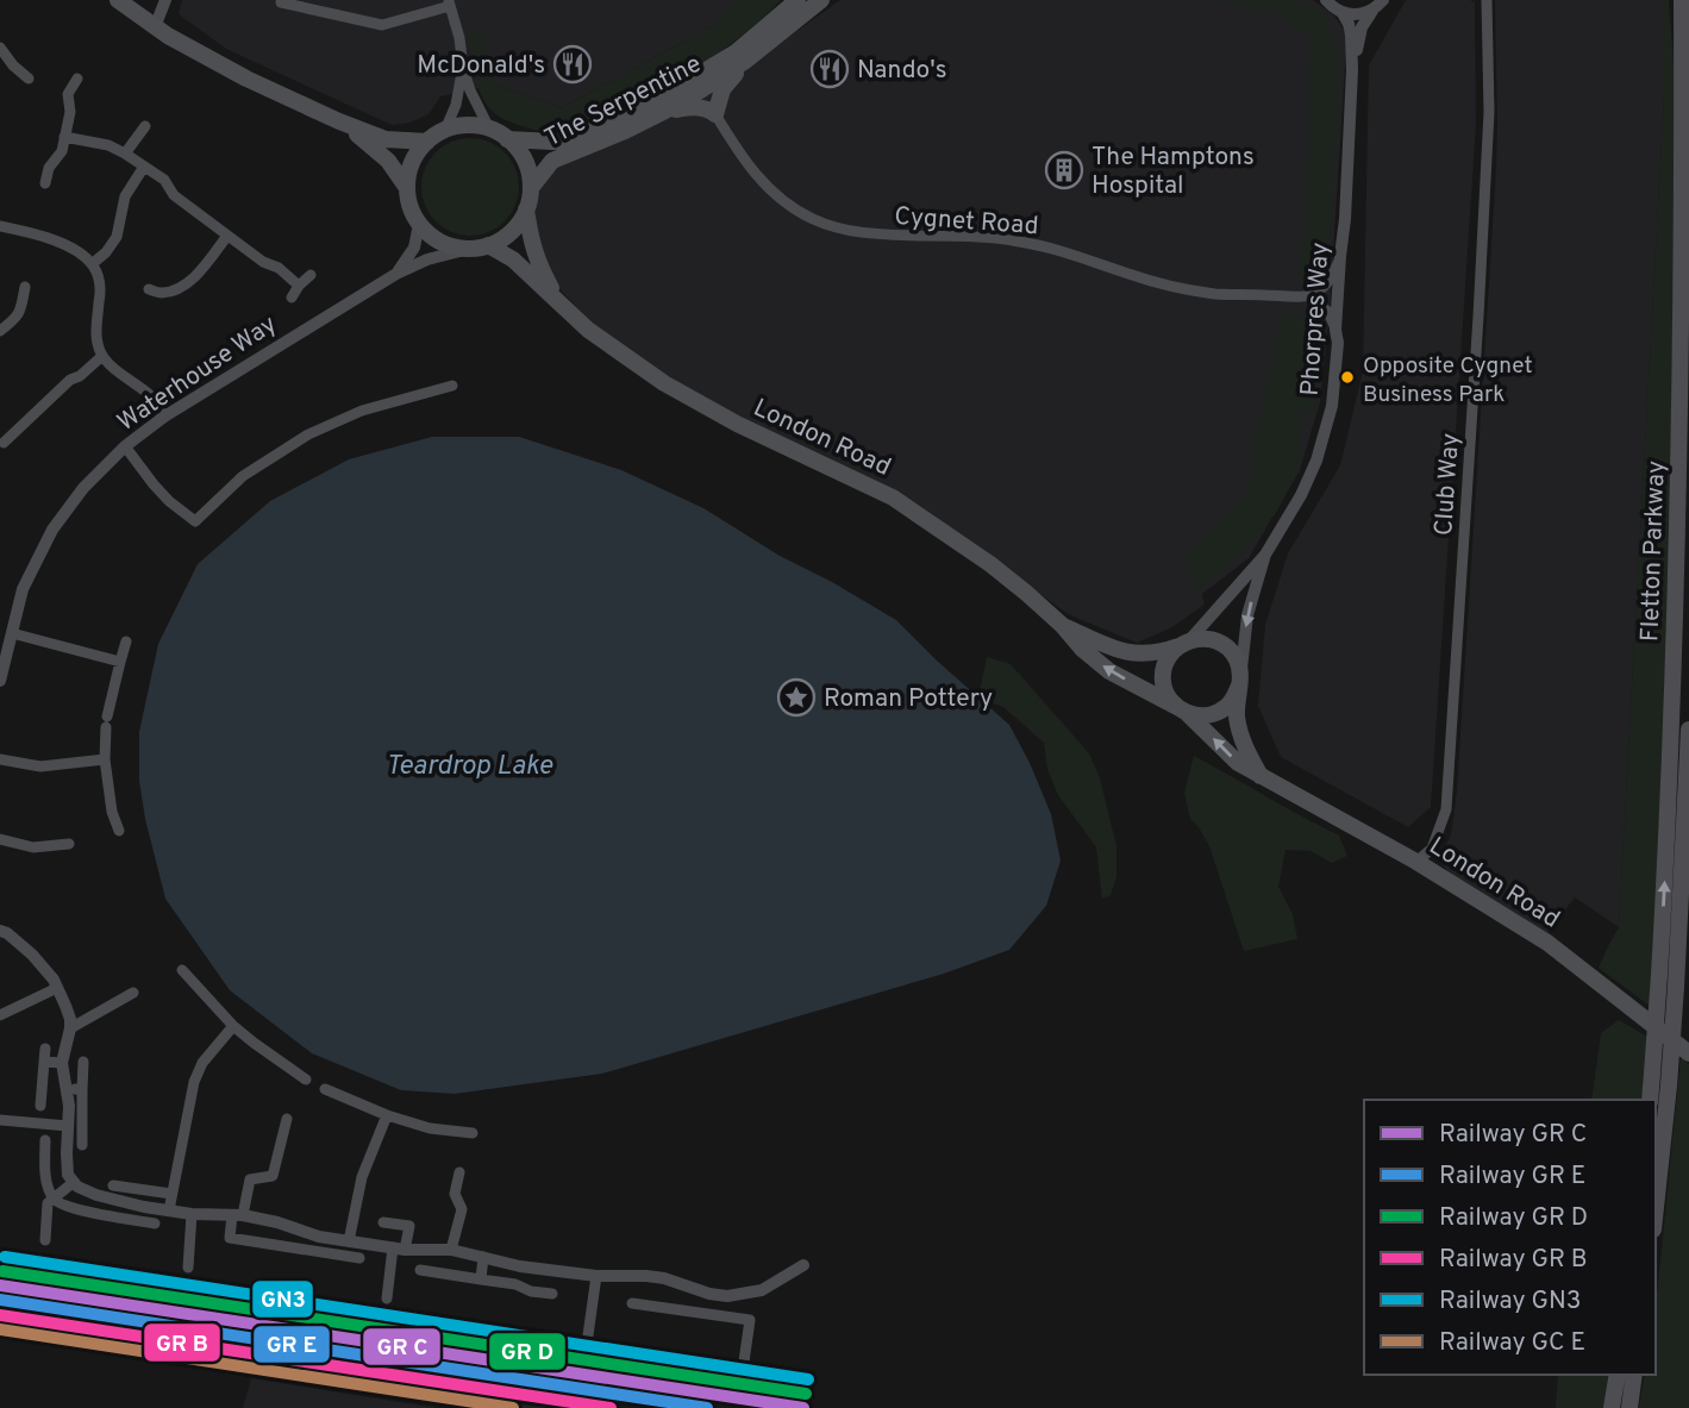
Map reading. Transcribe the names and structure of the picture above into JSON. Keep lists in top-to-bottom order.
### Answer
{
  "streets": {
    "highway": ["Fletton Parkway"],
    "main road": ["The Serpentine", "London Road"],
    "street": [
      "Cygnet Road",
      "Phorpres Way",
      "Waterhouse Way",
      "Club Way"
    ]
  },
  "crossings": [
    ["The Serpentine", "Waterhouse Way"],
    ["The Serpentine", "London Road"],
    ["Phorpres Way", "London Road"],
    ["Waterhouse Way", "London Road"],
    ["London Road", "Club Way"]
  ],
  "water": ["Teardrop Lake"],
  "places": {
    "restaurant": ["McDonald's", "Nando's"],
    "building": ["The Hamptons Hospital"],
    "other": ["Opposite Cygnet Business Park"],
    "place": ["Roman Pottery"]
  },
  "lines": ["rail line GN3"],
  "legend": [
    "Railway GR C",
    "Railway GR E",
    "Railway GR D",
    "Railway GR B",
    "Railway GN3",
    "Railway GC E"
  ]
}
